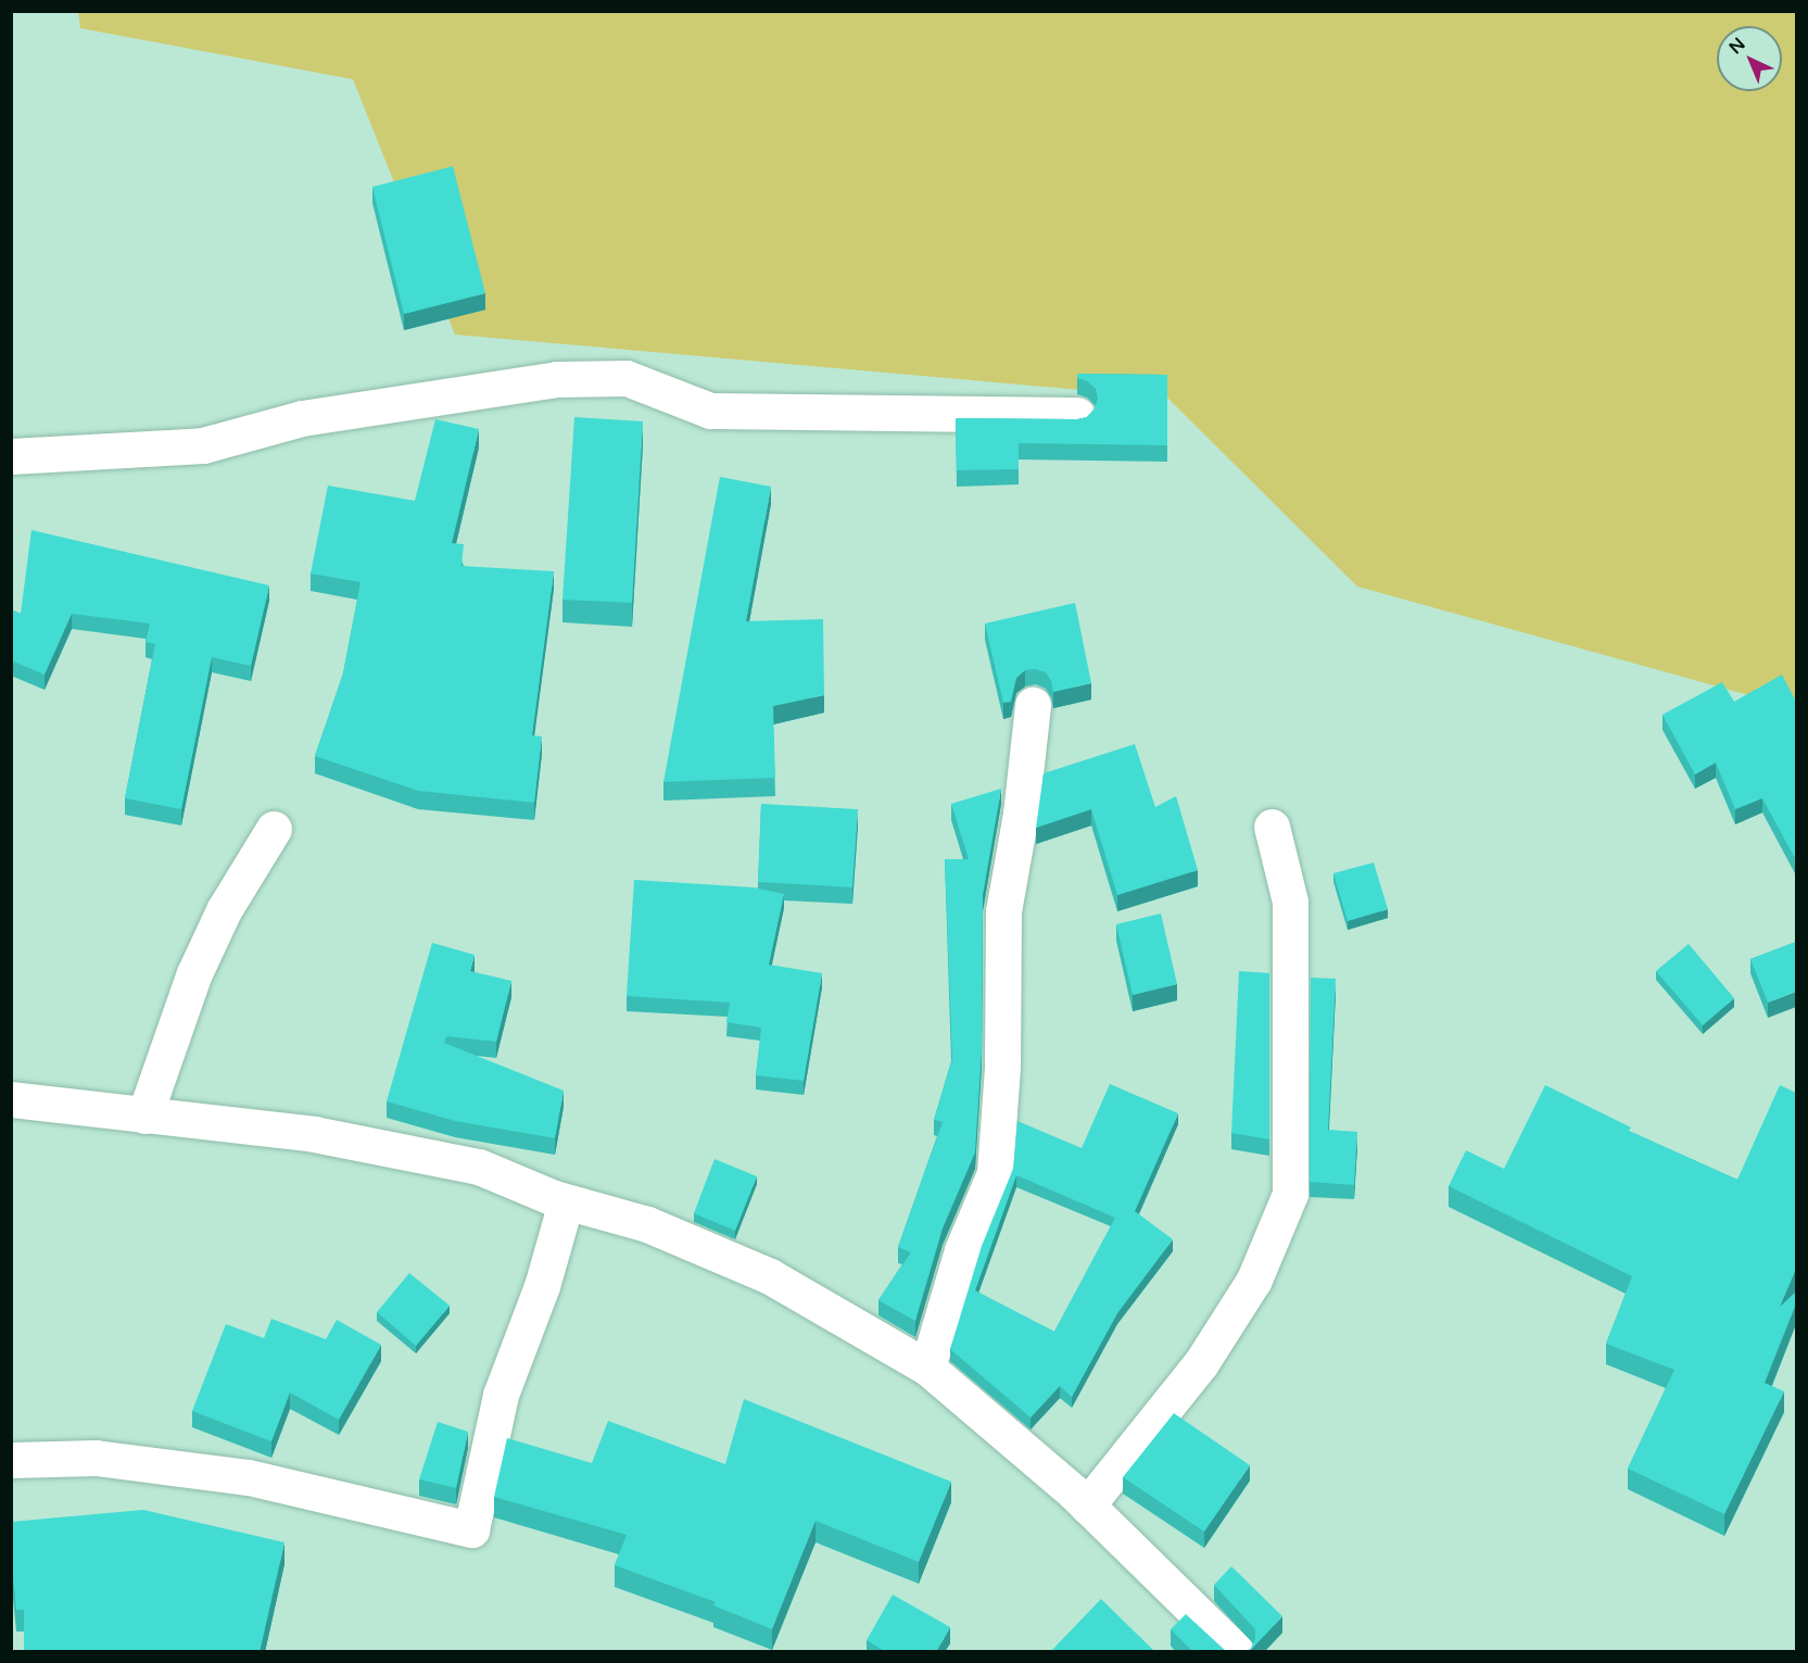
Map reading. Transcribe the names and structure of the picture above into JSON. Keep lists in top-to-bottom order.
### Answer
{
  "north": "top left"
}
